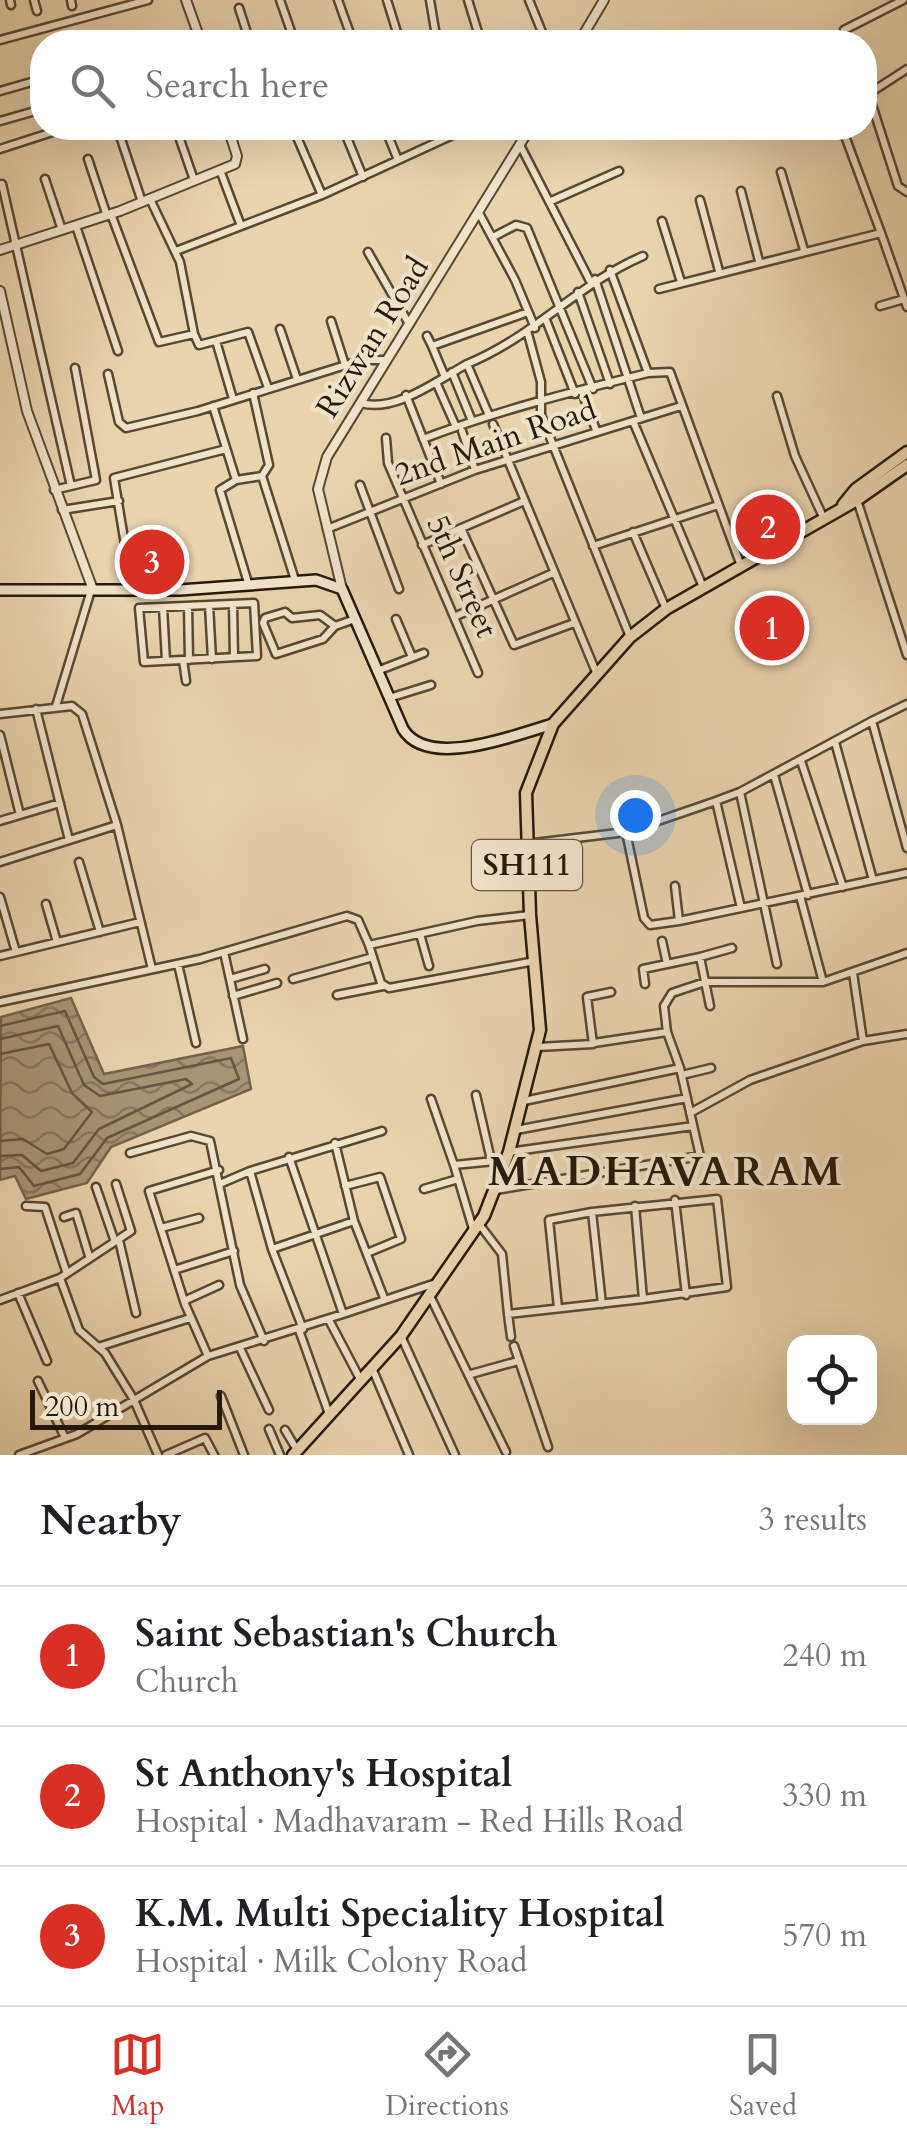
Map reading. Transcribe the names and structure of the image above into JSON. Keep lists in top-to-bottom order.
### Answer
{
  "streets": {
    "main road": ["SH111"],
    "street": ["Rizwan Road", "2nd Main Road", "5th Street"]
  },
  "crossings": [
    ["Rizwan Road", "2nd Main Road"],
    ["2nd Main Road", "5th Street"]
  ],
  "districts": ["MADHAVARAM"],
  "scale_bar": "200 m",
  "page": {
    "search": "Search here",
    "pins": ["2", "3", "1"],
    "scale": "200 m",
    "heading": ["Nearby", "3 results"],
    "list": [
      {
        "mark": "1",
        "name": "Saint Sebastian's Church",
        "note": "Church",
        "value": "240 m"
      },
      {
        "mark": "2",
        "name": "St Anthony's Hospital",
        "note": "Hospital · Madhavaram - Red Hills Road",
        "value": "330 m"
      },
      {
        "mark": "3",
        "name": "K.M. Multi Speciality Hospital",
        "note": "Hospital · Milk Colony Road",
        "value": "570 m"
      }
    ],
    "nav": ["Map", "Directions", "Saved"]
  }
}
